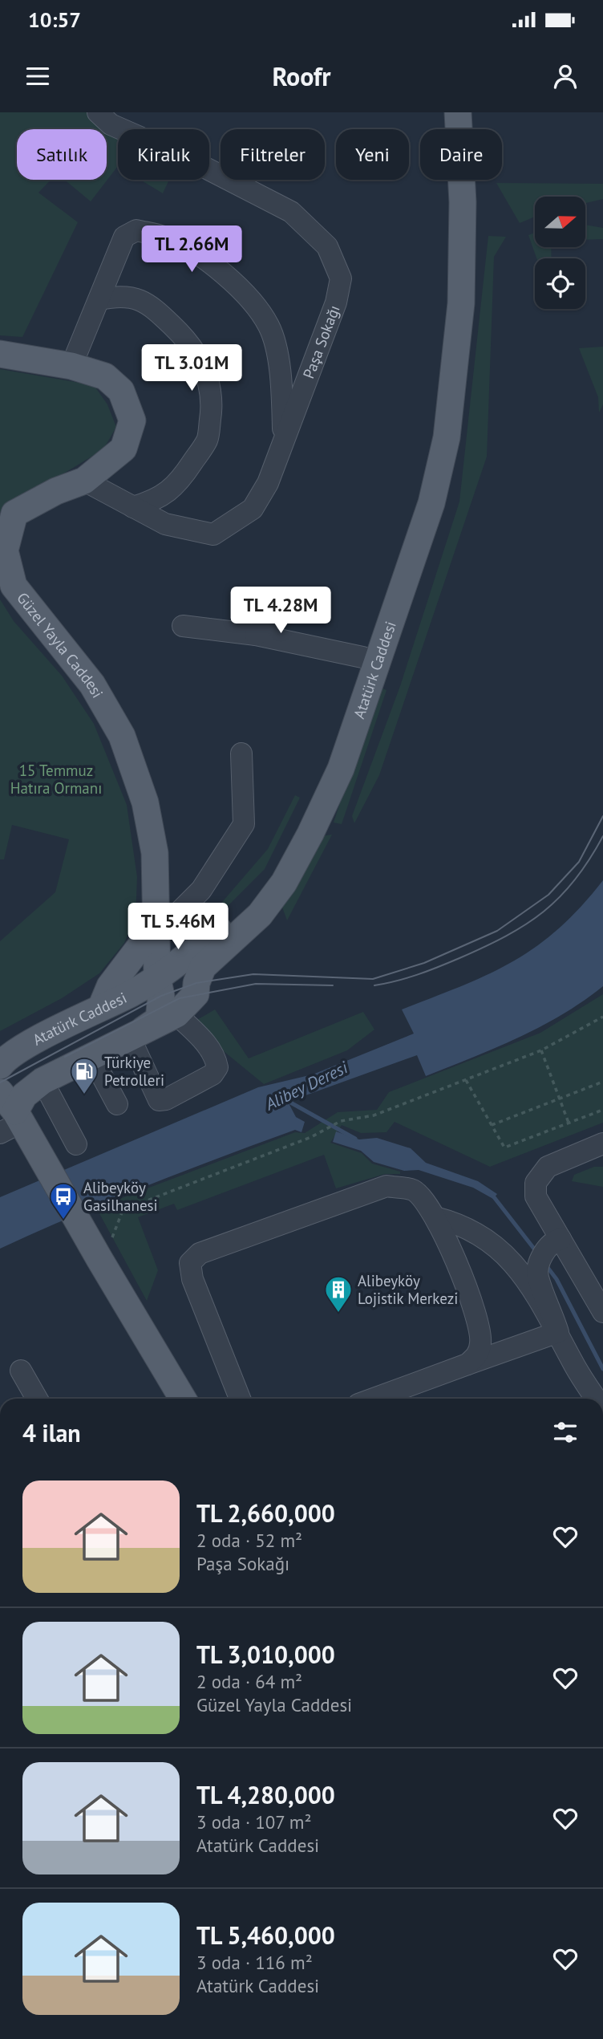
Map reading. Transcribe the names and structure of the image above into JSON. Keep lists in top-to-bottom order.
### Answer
{
  "streets": {
    "main road": ["Güzel Yayla Caddesi", "Atatürk Caddesi"],
    "street": ["Paşa Sokağı"]
  },
  "crossings": [
    ["Paşa Sokağı", "Güzel Yayla Caddesi"],
    ["Güzel Yayla Caddesi", "Atatürk Caddesi"]
  ],
  "water": ["Alibey Deresi"],
  "parks": ["15 Temmuz Hatıra Ormanı"],
  "places": {
    "fuel station": ["Türkiye Petrolleri"],
    "bus stop": ["Alibeyköy Gasilhanesi"],
    "building": ["Alibeyköy Lojistik Merkezi"]
  },
  "north": "right",
  "page": {
    "status": "10:57",
    "header": "Roofr",
    "chip": [
      "Satılık",
      "Kiralık",
      "Filtreler",
      "Yeni",
      "Daire"
    ],
    "price": [
      "TL 2.66M",
      "TL 3.01M",
      "TL 4.28M",
      "TL 5.46M"
    ],
    "heading": "4 ilan",
    "list": [
      {
        "name": "TL 2,660,000",
        "note": "2 oda · 52 m² · Paşa Sokağı"
      },
      {
        "name": "TL 3,010,000",
        "note": "2 oda · 64 m² · Güzel Yayla Caddesi"
      },
      {
        "name": "TL 4,280,000",
        "note": "3 oda · 107 m² · Atatürk Caddesi"
      },
      {
        "name": "TL 5,460,000",
        "note": "3 oda · 116 m² · Atatürk Caddesi"
      }
    ]
  }
}
